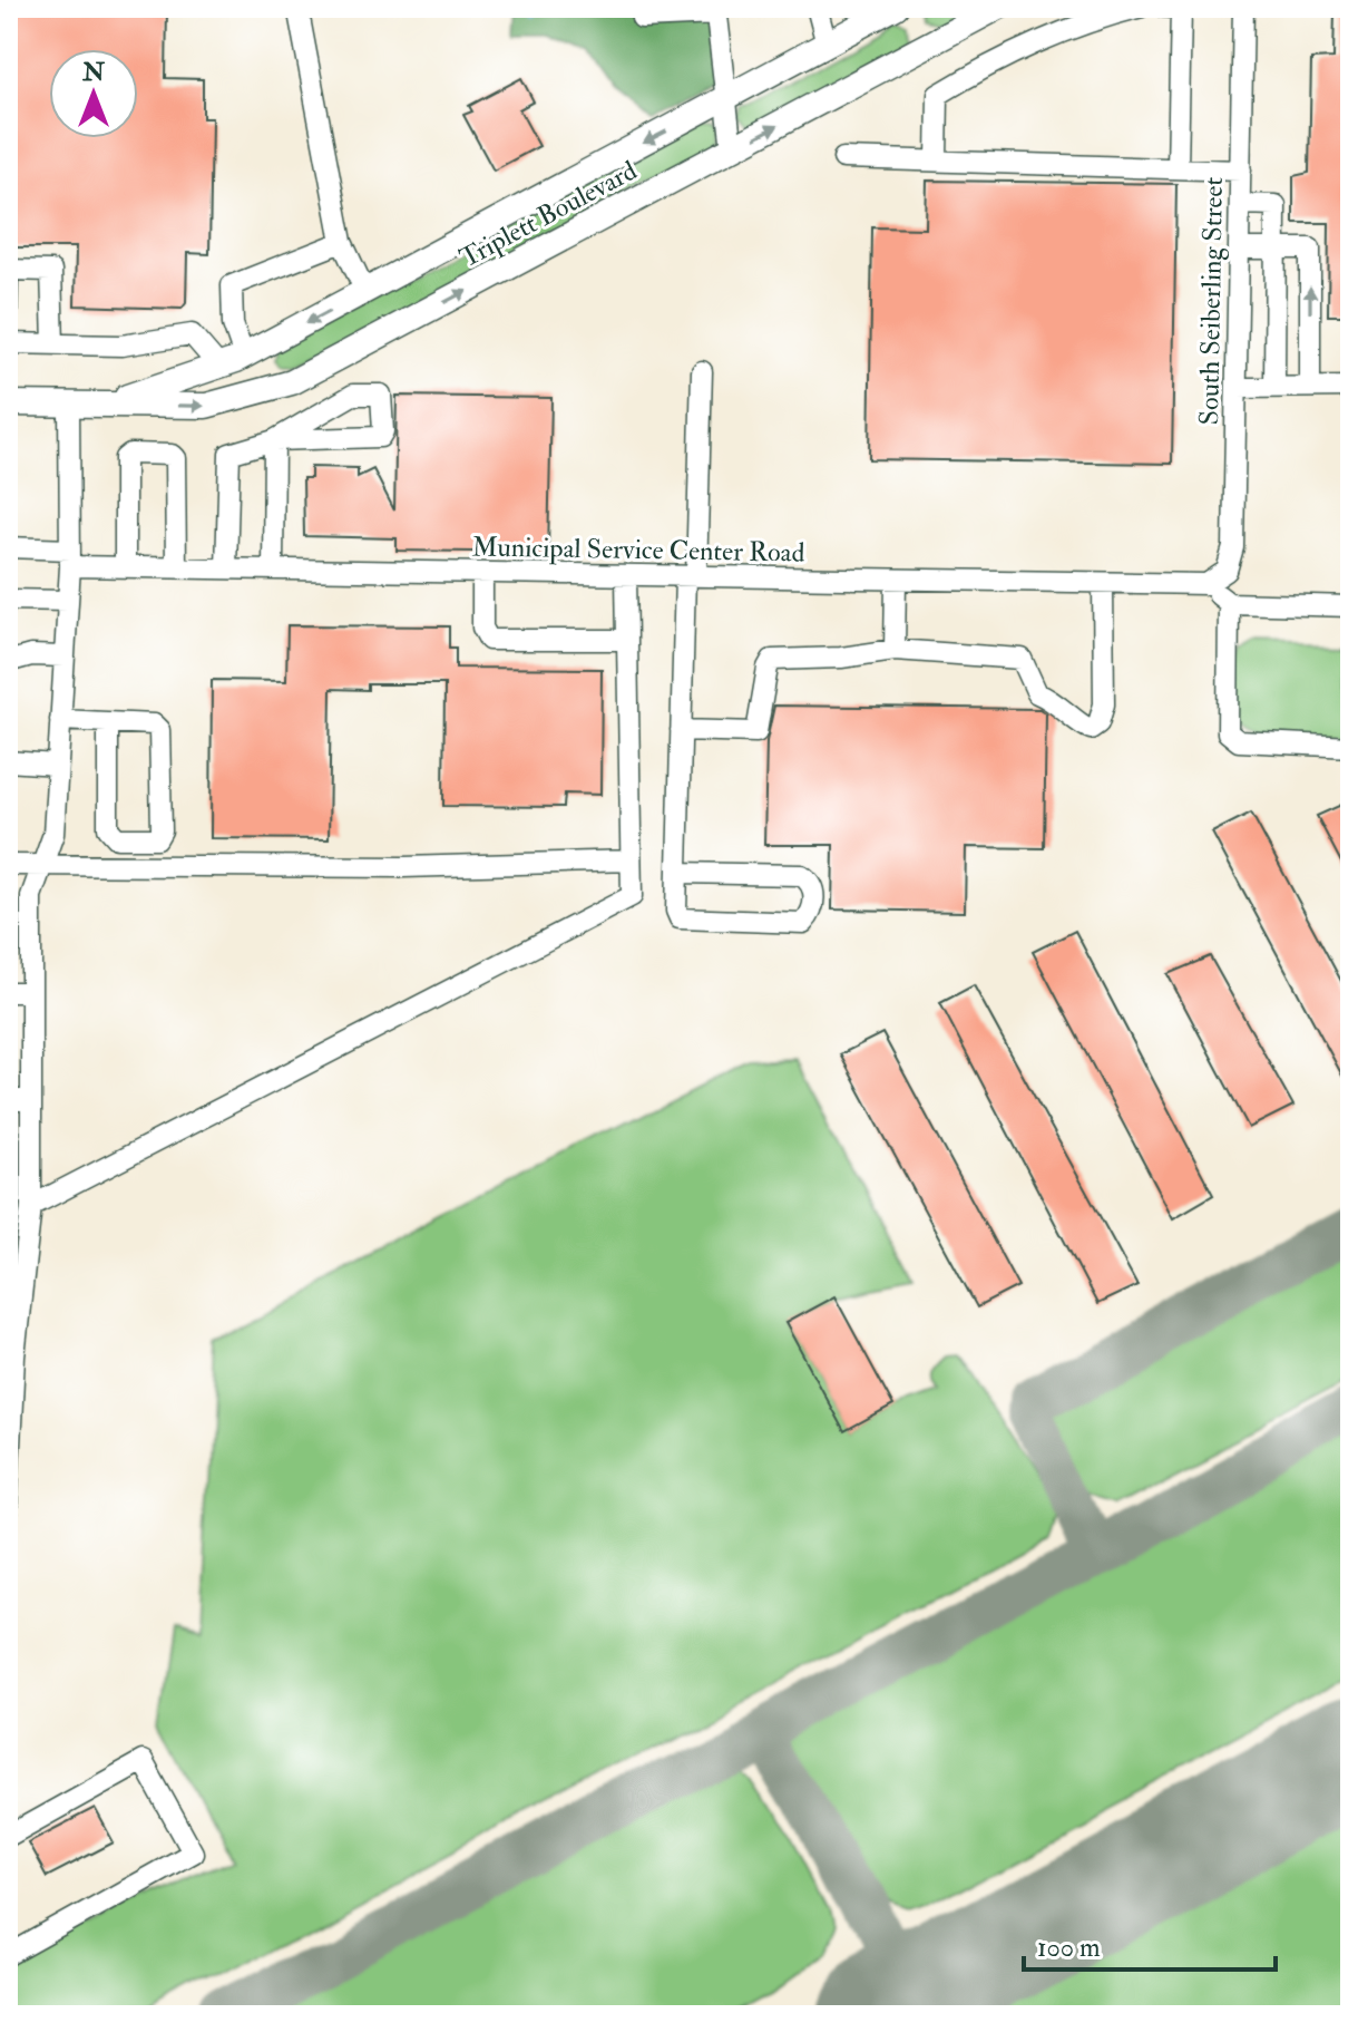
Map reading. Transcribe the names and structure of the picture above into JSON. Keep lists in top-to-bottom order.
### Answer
{
  "streets": {
    "main road": ["Triplett Boulevard"],
    "street": ["South Seiberling Street", "Municipal Service Center Road"]
  },
  "crossings": [
    ["South Seiberling Street", "Municipal Service Center Road"]
  ],
  "scale_bar": "100 m",
  "north": "top"
}
